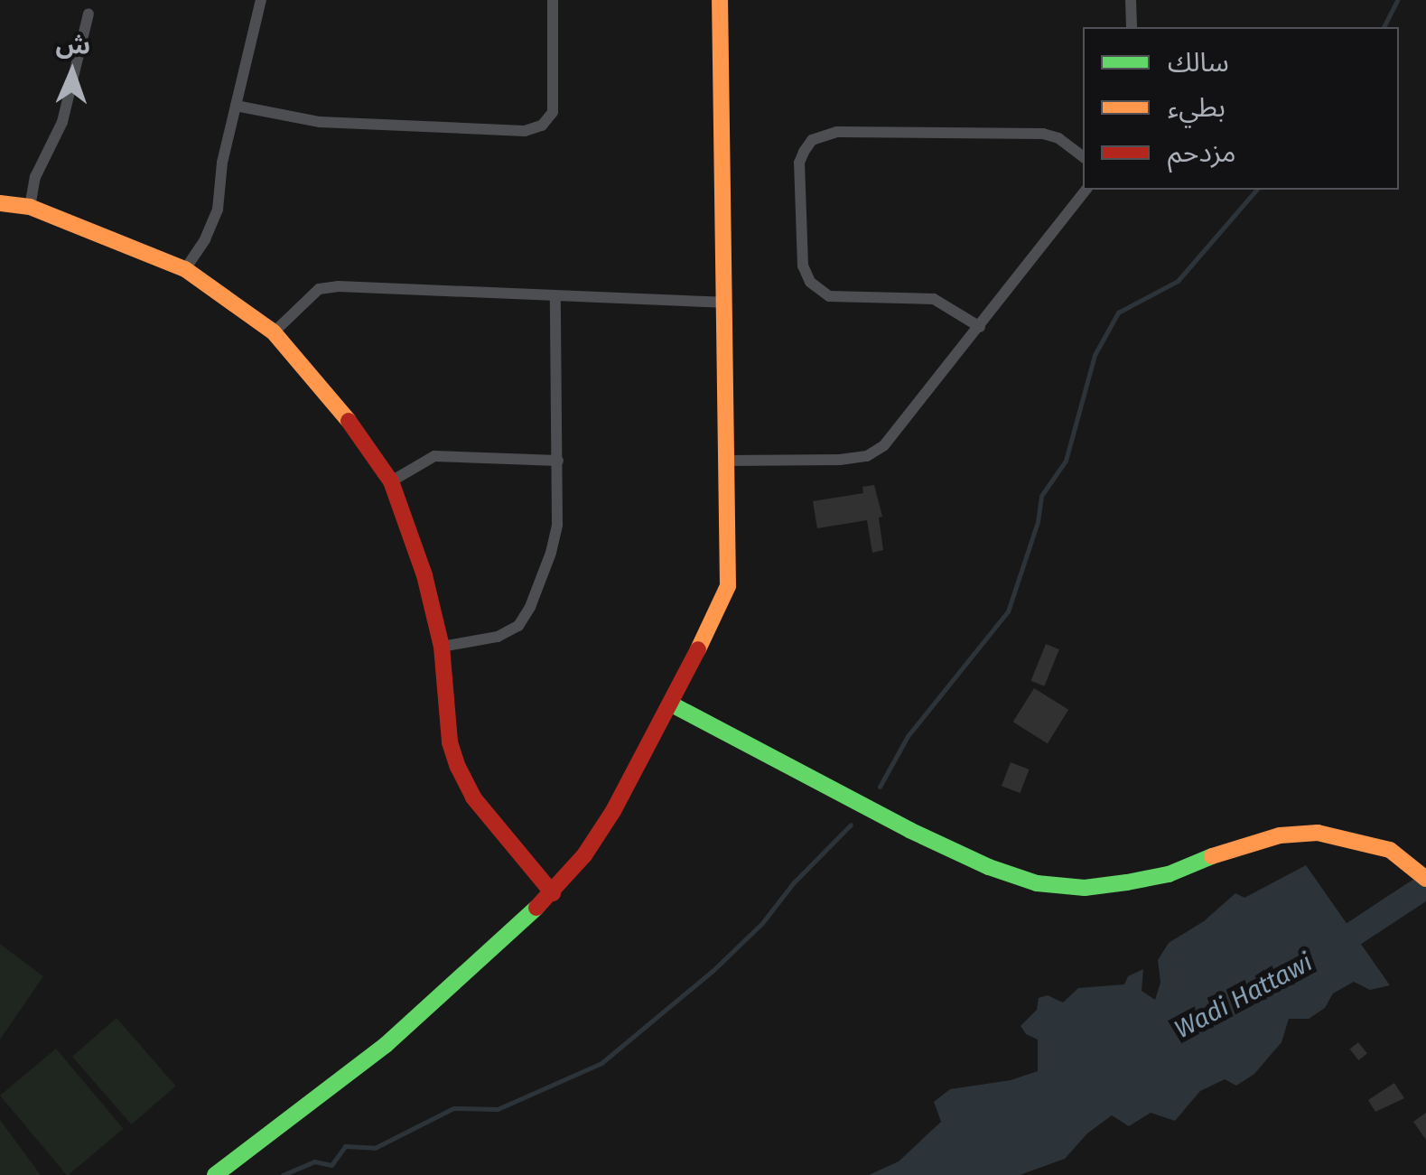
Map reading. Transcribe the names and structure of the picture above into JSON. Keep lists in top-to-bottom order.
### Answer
{
  "water": ["Wadi Hattawi"],
  "legend": ["سالك", "بطيء", "مزدحم"],
  "north": "top"
}
